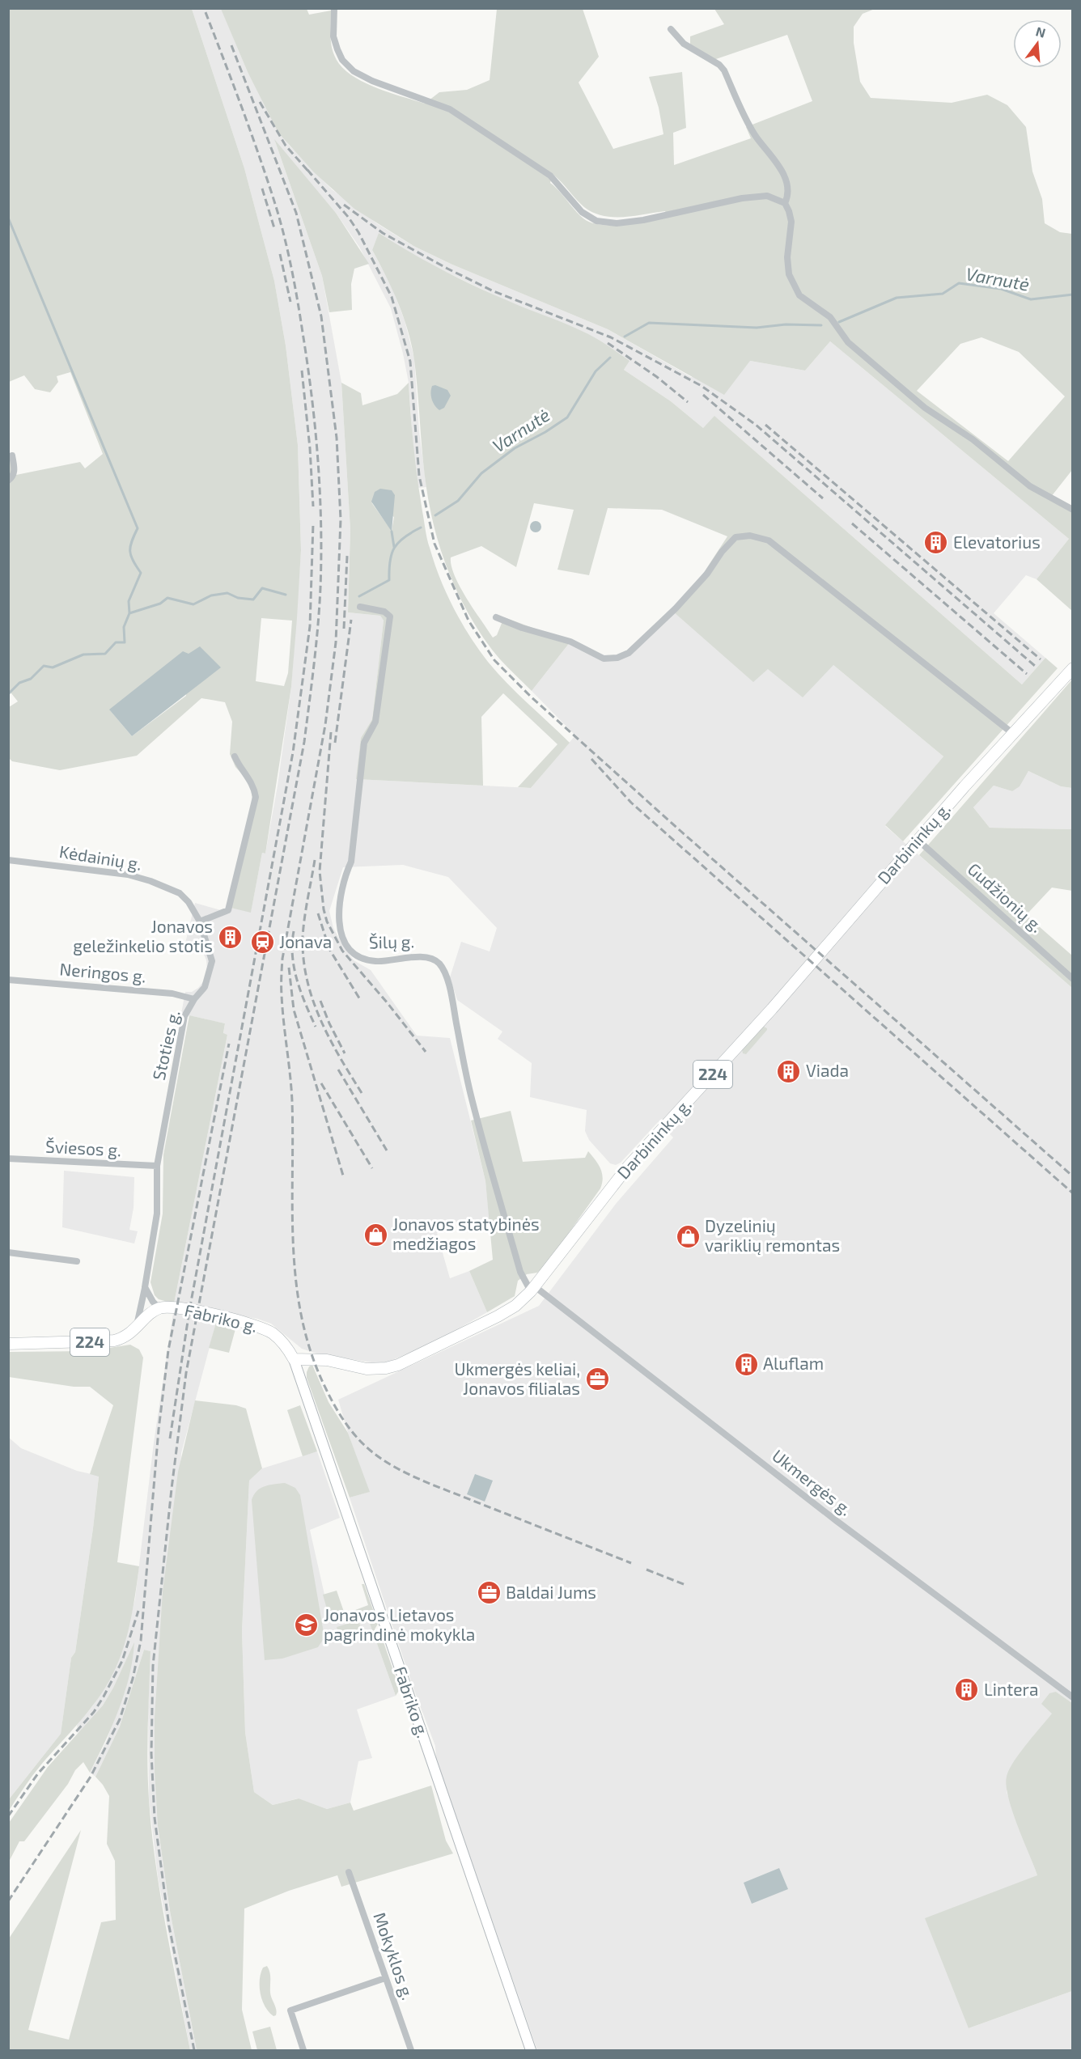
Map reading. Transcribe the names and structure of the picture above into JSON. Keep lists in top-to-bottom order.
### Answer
{
  "streets": {
    "main road": ["Darbininkų g.", "224", "Fabriko g."],
    "street": [
      "Kėdainių g.",
      "Gudžionių g.",
      "Šilų g.",
      "Neringos g.",
      "Stoties g.",
      "Šviesos g.",
      "Ukmergės g.",
      "Mokyklos g."
    ]
  },
  "crossings": [
    ["Darbininkų g.", "Gudžionių g."],
    ["Darbininkų g.", "Šilų g."],
    ["Darbininkų g.", "Fabriko g."],
    ["Darbininkų g.", "Ukmergės g."],
    ["Kėdainių g.", "Stoties g."],
    ["Šilų g.", "Ukmergės g."],
    ["Neringos g.", "Stoties g."],
    ["Stoties g.", "224"],
    ["Stoties g.", "Šviesos g."],
    ["224", "Fabriko g."]
  ],
  "water": ["Varnutė"],
  "places": {
    "building": [
      "Elevatorius",
      "Jonavos geležinkelio stotis",
      "Viada",
      "Aluflam",
      "Lintera"
    ],
    "station": ["Jonava"],
    "shop": ["Jonavos statybinės medžiagos", "Dyzelinių variklių remontas"],
    "office": ["Ukmergės keliai, Jonavos filialas", "Baldai Jums"],
    "school or university": ["Jonavos Lietavos pagrindinė mokykla"]
  },
  "north": "top"
}
